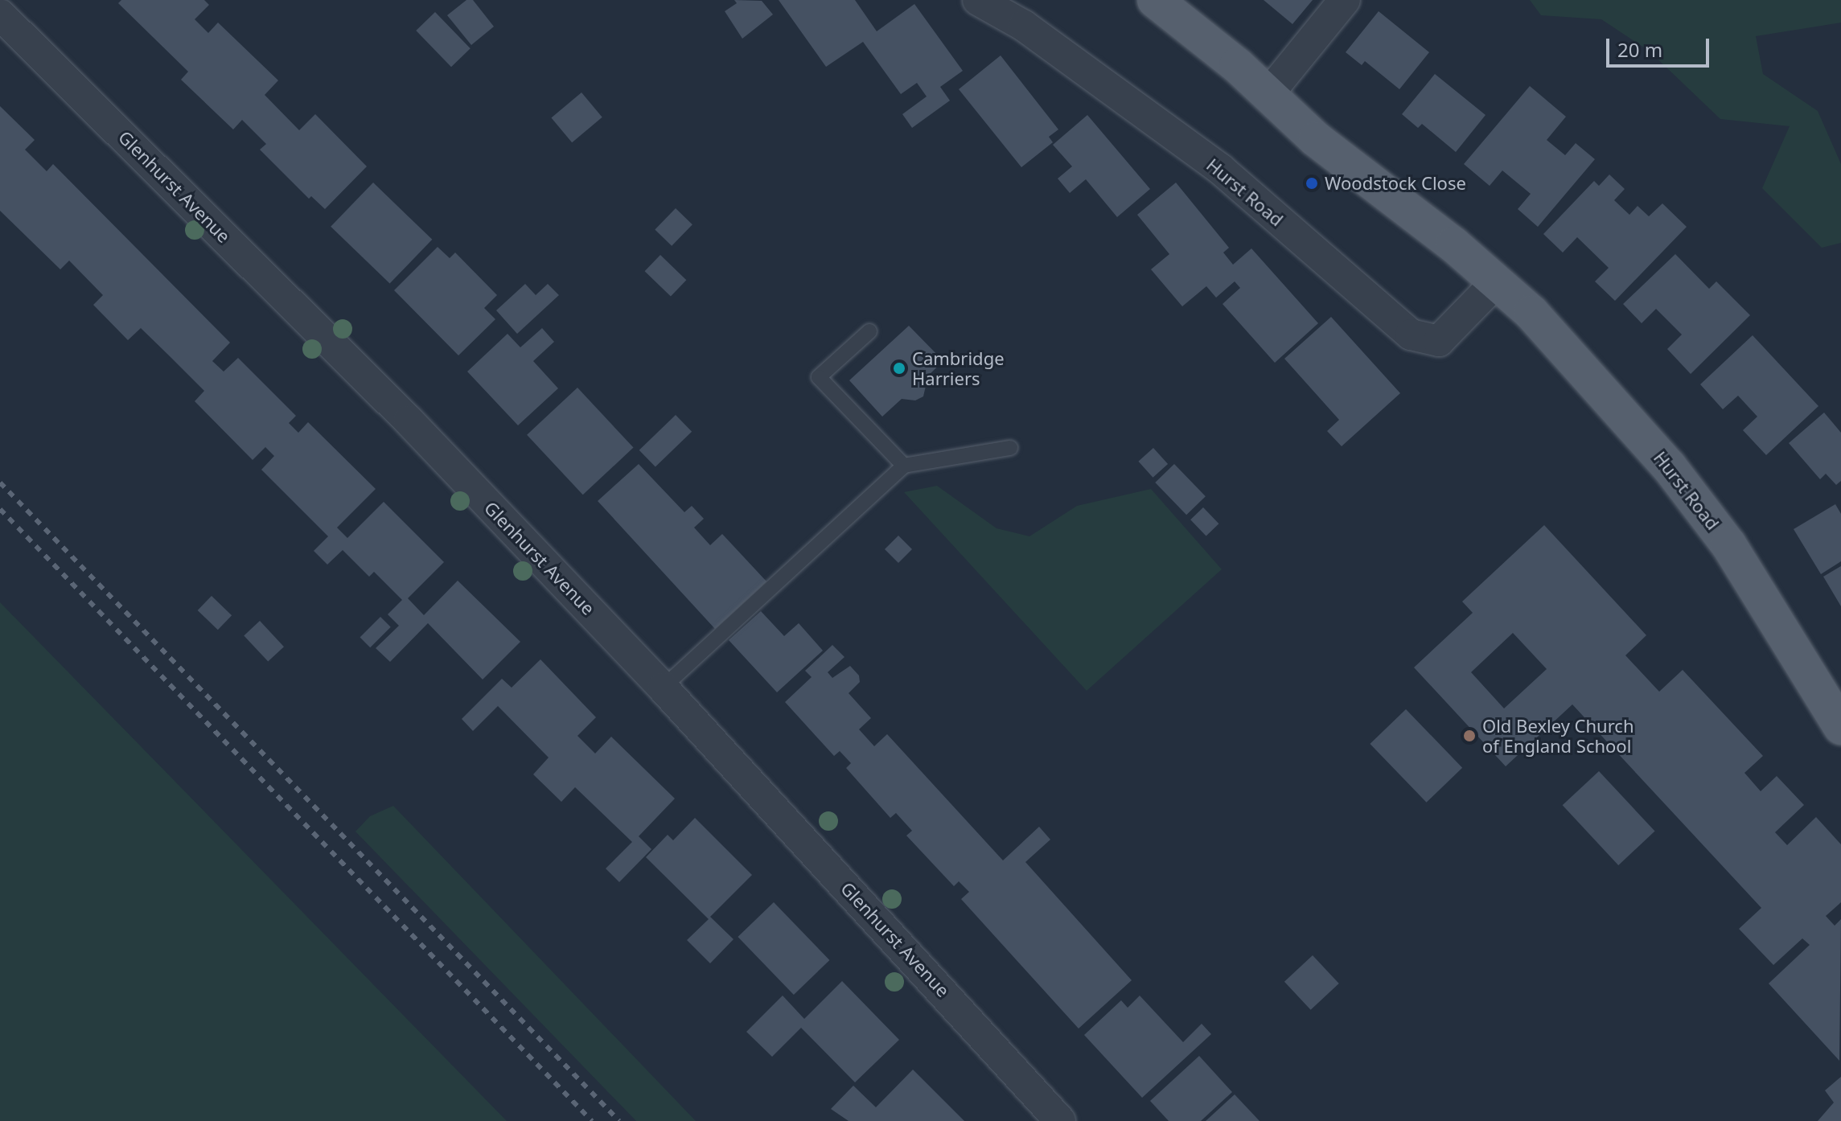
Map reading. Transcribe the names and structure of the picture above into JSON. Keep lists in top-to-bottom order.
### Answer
{
  "streets": {
    "main road": ["Hurst Road"],
    "street": ["Glenhurst Avenue"]
  },
  "places": ["Woodstock Close", "Cambridge Harriers", "Old Bexley Church of England School"],
  "scale_bar": "20 m"
}
